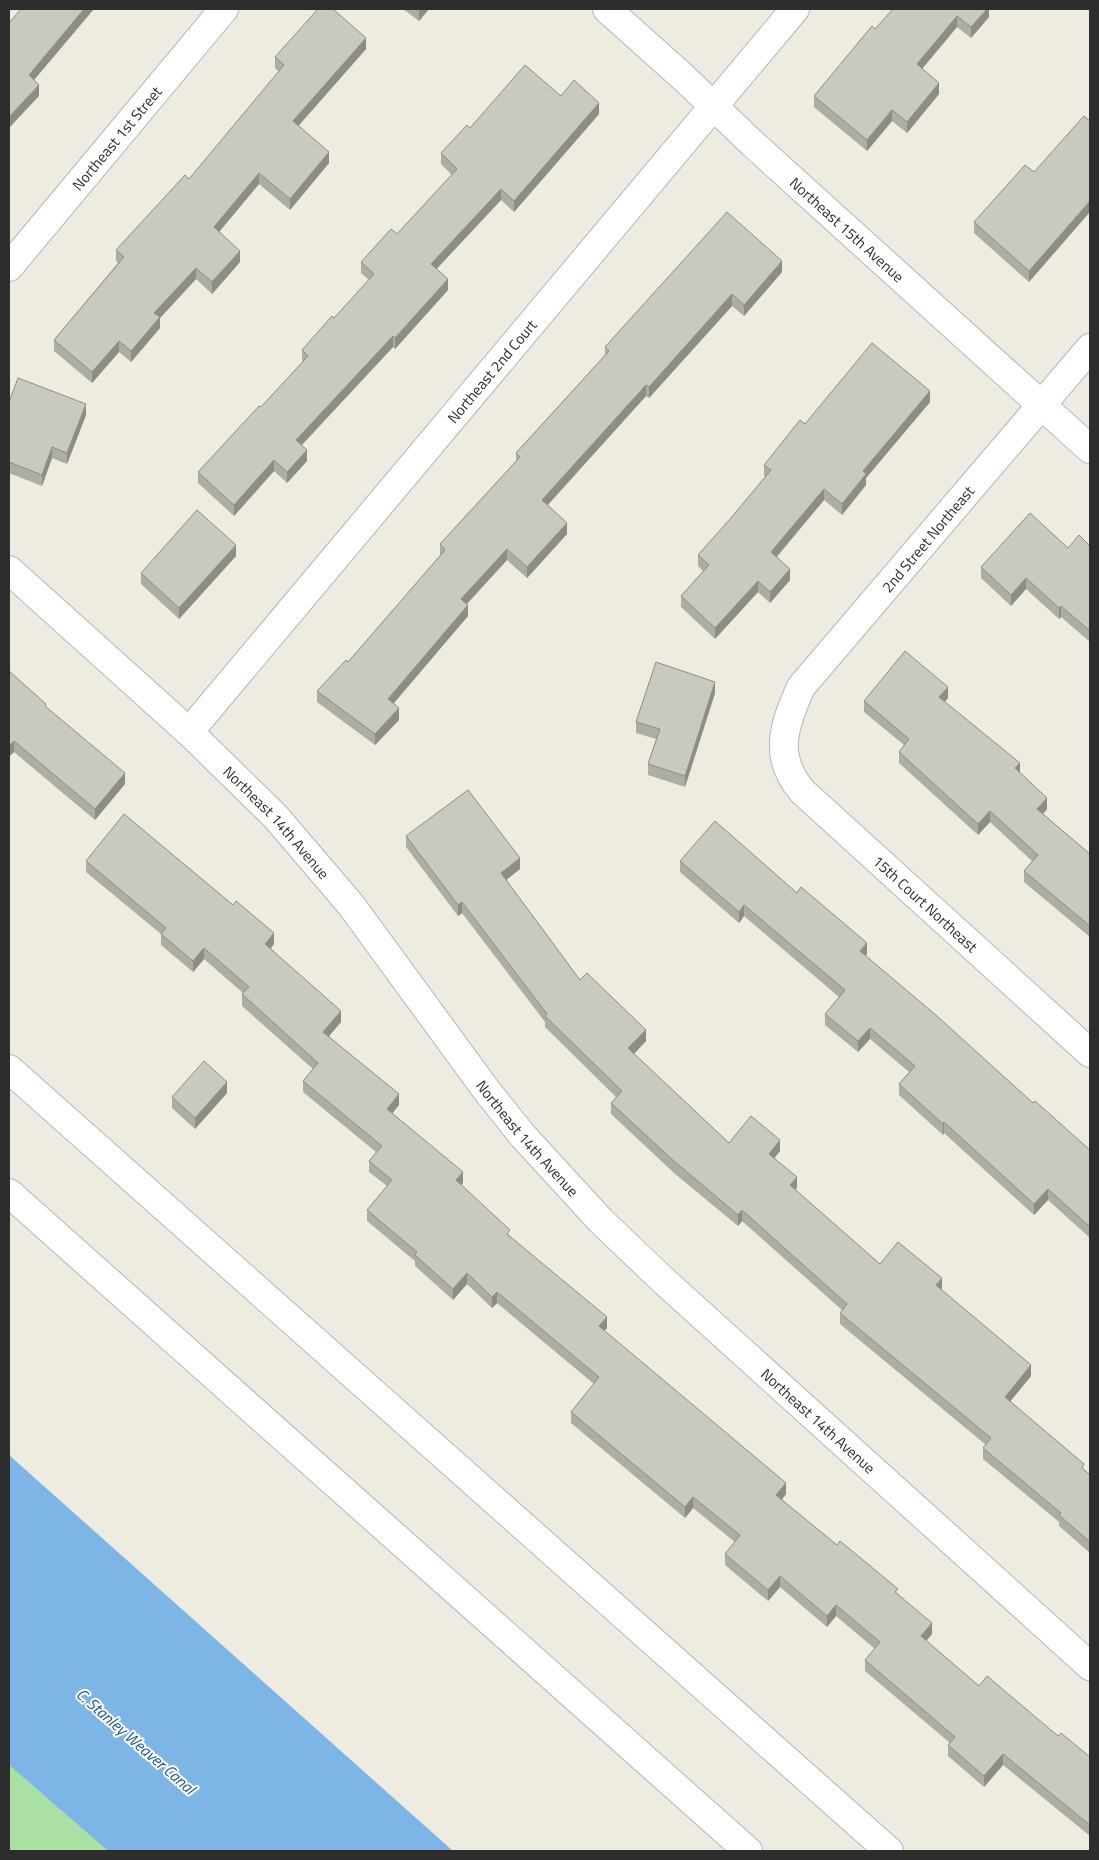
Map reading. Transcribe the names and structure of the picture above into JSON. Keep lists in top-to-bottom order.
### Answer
{
  "streets": {
    "street": [
      "Northeast 1st Street",
      "Northeast 15th Avenue",
      "Northeast 2nd Court",
      "2nd Street Northeast",
      "Northeast 14th Avenue",
      "15th Court Northeast"
    ]
  },
  "crossings": [
    ["Northeast 15th Avenue", "Northeast 2nd Court"],
    ["Northeast 15th Avenue", "2nd Street Northeast"],
    ["Northeast 2nd Court", "Northeast 14th Avenue"],
    ["2nd Street Northeast", "15th Court Northeast"]
  ],
  "water": ["C. Stanley Weaver Canal"]
}
